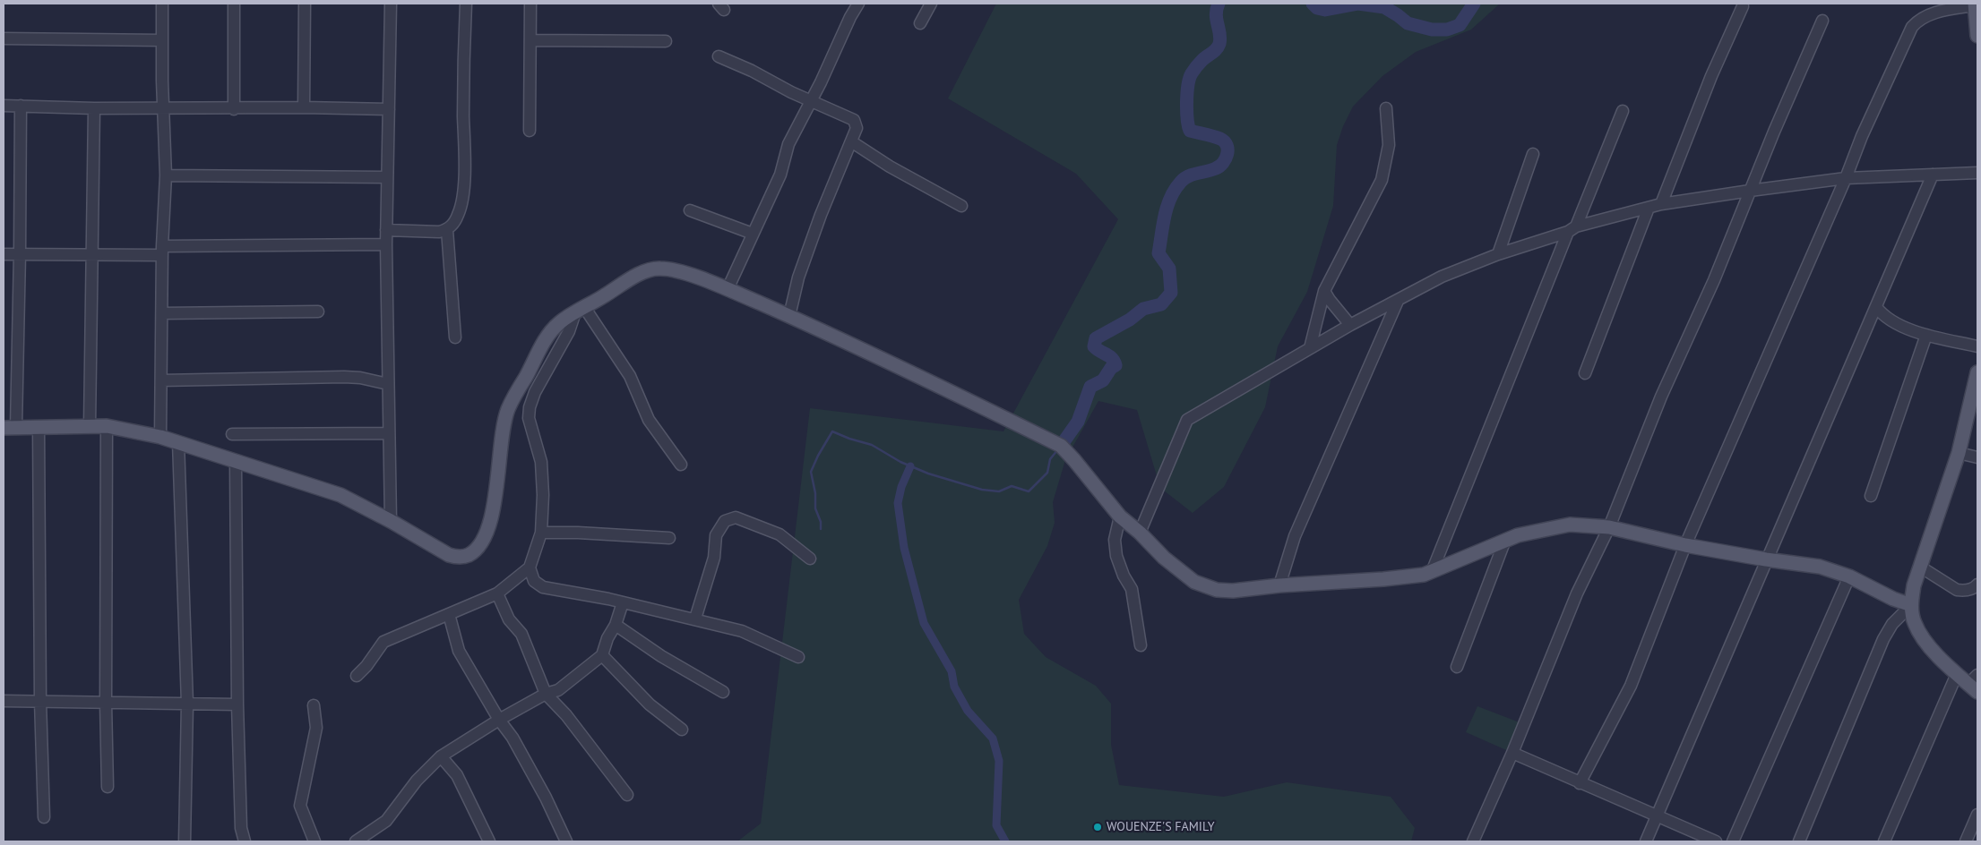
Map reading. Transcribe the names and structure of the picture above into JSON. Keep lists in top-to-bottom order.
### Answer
{
  "places": ["WOUENZE'S FAMILY"]
}
